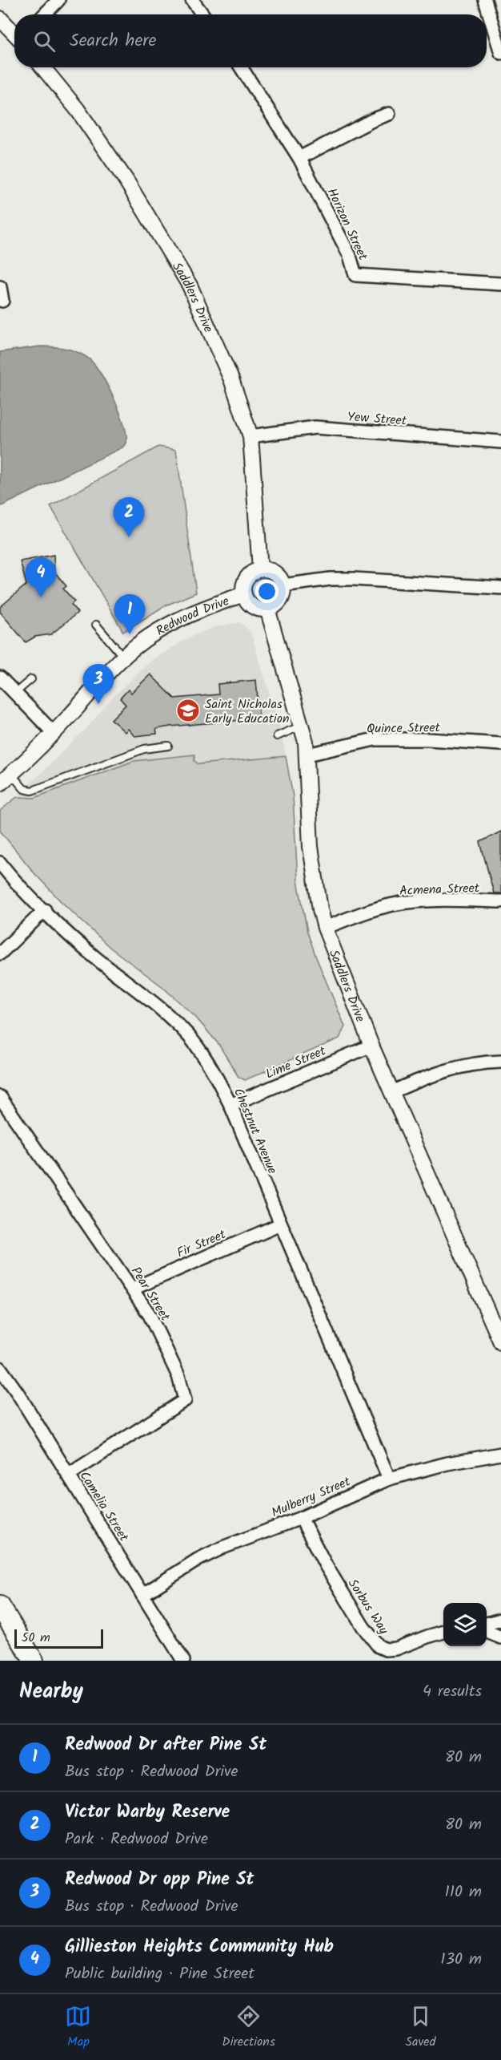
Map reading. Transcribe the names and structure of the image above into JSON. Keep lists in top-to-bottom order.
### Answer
{
  "streets": {
    "street": [
      "Horizon Street",
      "Saddlers Drive",
      "Yew Street",
      "Redwood Drive",
      "Quince Street",
      "Acmena Street",
      "Lime Street",
      "Chestnut Avenue",
      "Fir Street",
      "Pear Street",
      "Mulberry Street",
      "Camelia Street",
      "Sorbus Way"
    ]
  },
  "crossings": [
    ["Saddlers Drive", "Yew Street"],
    ["Saddlers Drive", "Redwood Drive"],
    ["Saddlers Drive", "Quince Street"],
    ["Saddlers Drive", "Acmena Street"],
    ["Saddlers Drive", "Lime Street"],
    ["Lime Street", "Chestnut Avenue"],
    ["Chestnut Avenue", "Fir Street"],
    ["Chestnut Avenue", "Mulberry Street"],
    ["Fir Street", "Pear Street"],
    ["Pear Street", "Camelia Street"],
    ["Mulberry Street", "Camelia Street"],
    ["Mulberry Street", "Sorbus Way"]
  ],
  "places": {
    "school or university": ["Saint Nicholas Early Education"]
  },
  "scale_bar": "50 m",
  "page": {
    "search": "Search here",
    "pins": [
      "2",
      "4",
      "1",
      "3"
    ],
    "scale": "50 m",
    "heading": ["Nearby", "4 results"],
    "list": [
      {
        "mark": "1",
        "name": "Redwood Dr after Pine St",
        "note": "Bus stop · Redwood Drive",
        "value": "80 m"
      },
      {
        "mark": "2",
        "name": "Victor Warby Reserve",
        "note": "Park · Redwood Drive",
        "value": "80 m"
      },
      {
        "mark": "3",
        "name": "Redwood Dr opp Pine St",
        "note": "Bus stop · Redwood Drive",
        "value": "110 m"
      },
      {
        "mark": "4",
        "name": "Gillieston Heights Community Hub",
        "note": "Public building · Pine Street",
        "value": "130 m"
      }
    ],
    "nav": ["Map", "Directions", "Saved"]
  }
}
